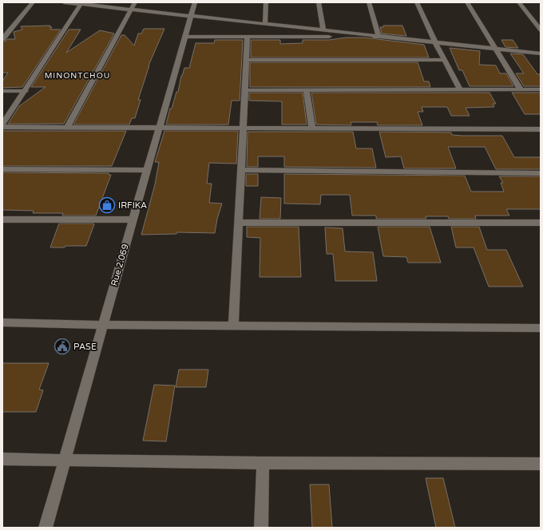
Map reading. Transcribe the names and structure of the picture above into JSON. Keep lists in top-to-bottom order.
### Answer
{
  "streets": {
    "street": ["Rue 2.069"]
  },
  "districts": ["MINONTCHOU"],
  "places": {
    "shop": ["IRFIKA"],
    "public building": ["PASE"]
  }
}
